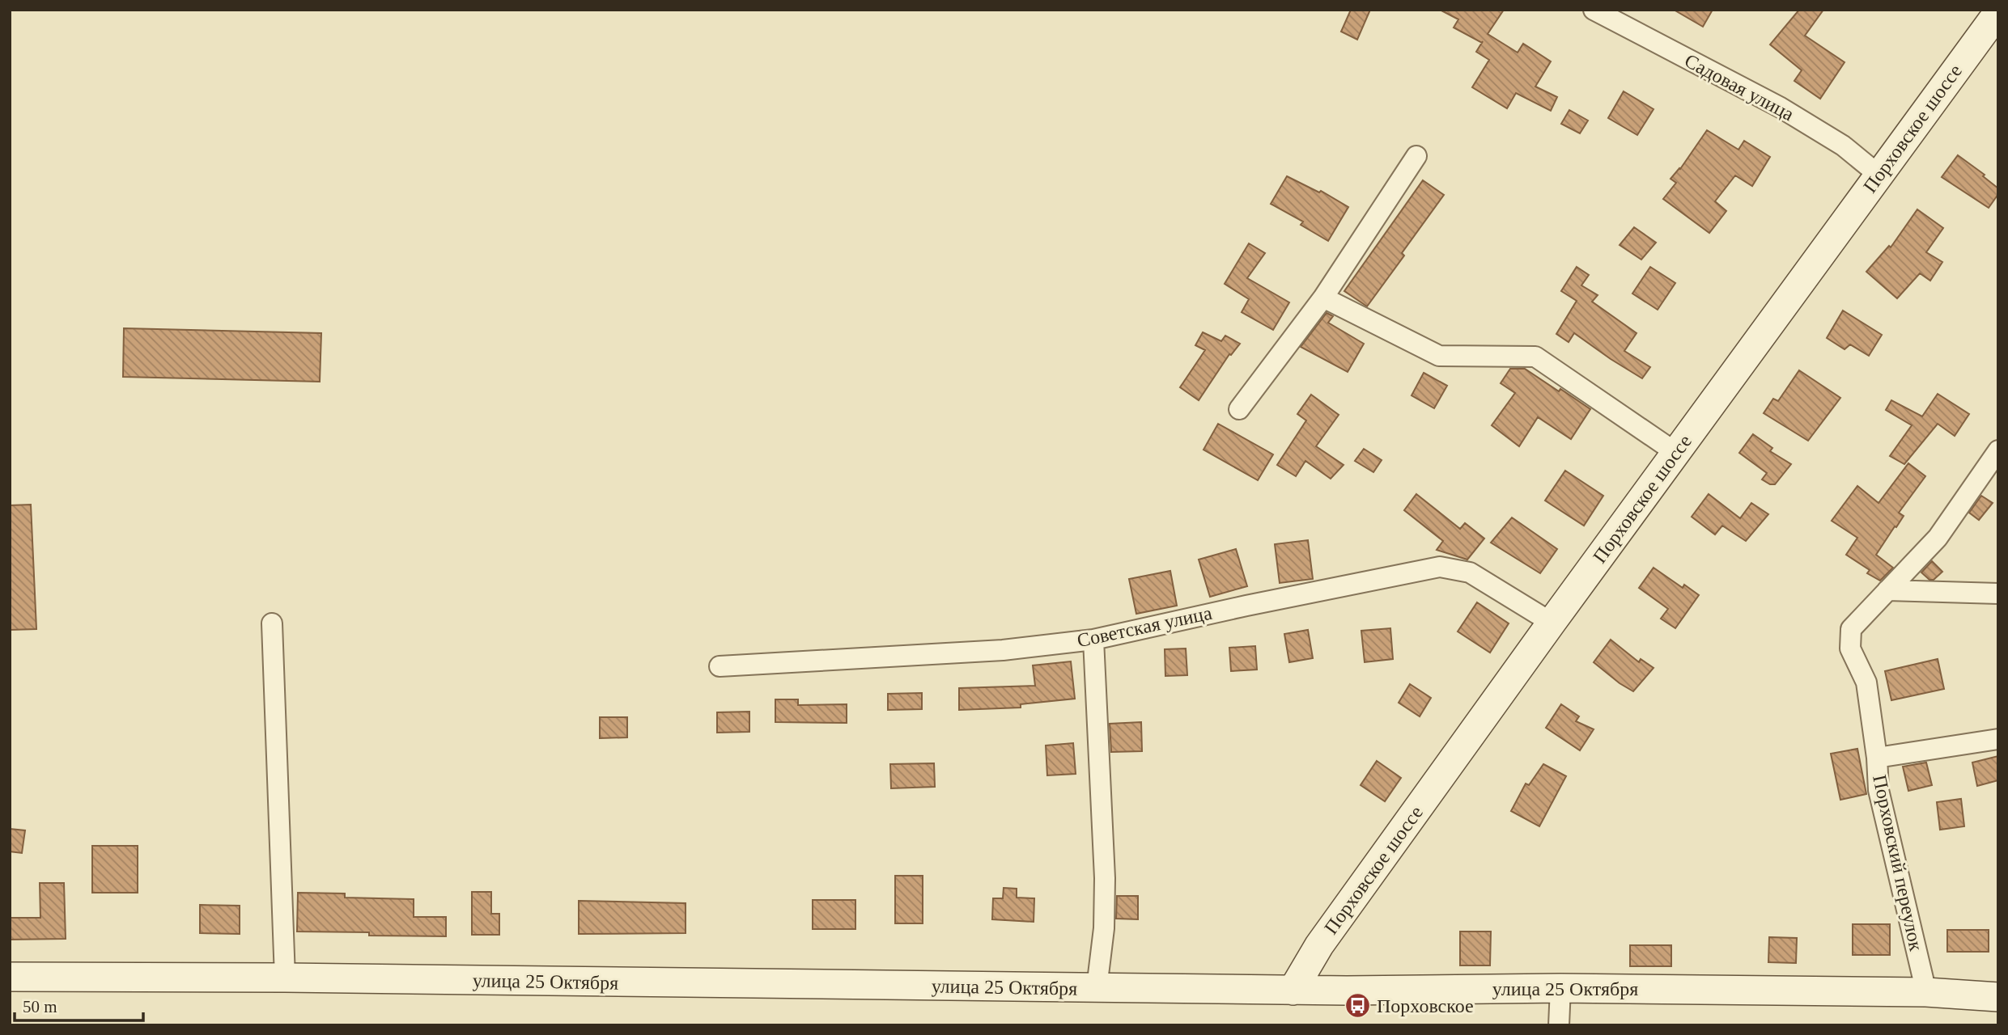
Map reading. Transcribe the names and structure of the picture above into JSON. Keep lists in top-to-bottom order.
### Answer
{
  "streets": {
    "main road": ["Порховское шоссе", "улица 25 Октября"],
    "street": ["Садовая улица", "Советская улица", "Порховский переулок"]
  },
  "crossings": [
    ["Садовая улица", "Порховское шоссе"],
    ["Порховское шоссе", "Советская улица"],
    ["Порховское шоссе", "улица 25 Октября"],
    ["Порховский переулок", "улица 25 Октября"]
  ],
  "places": {
    "bus stop": ["Порховское"]
  },
  "scale_bar": "50 m"
}
